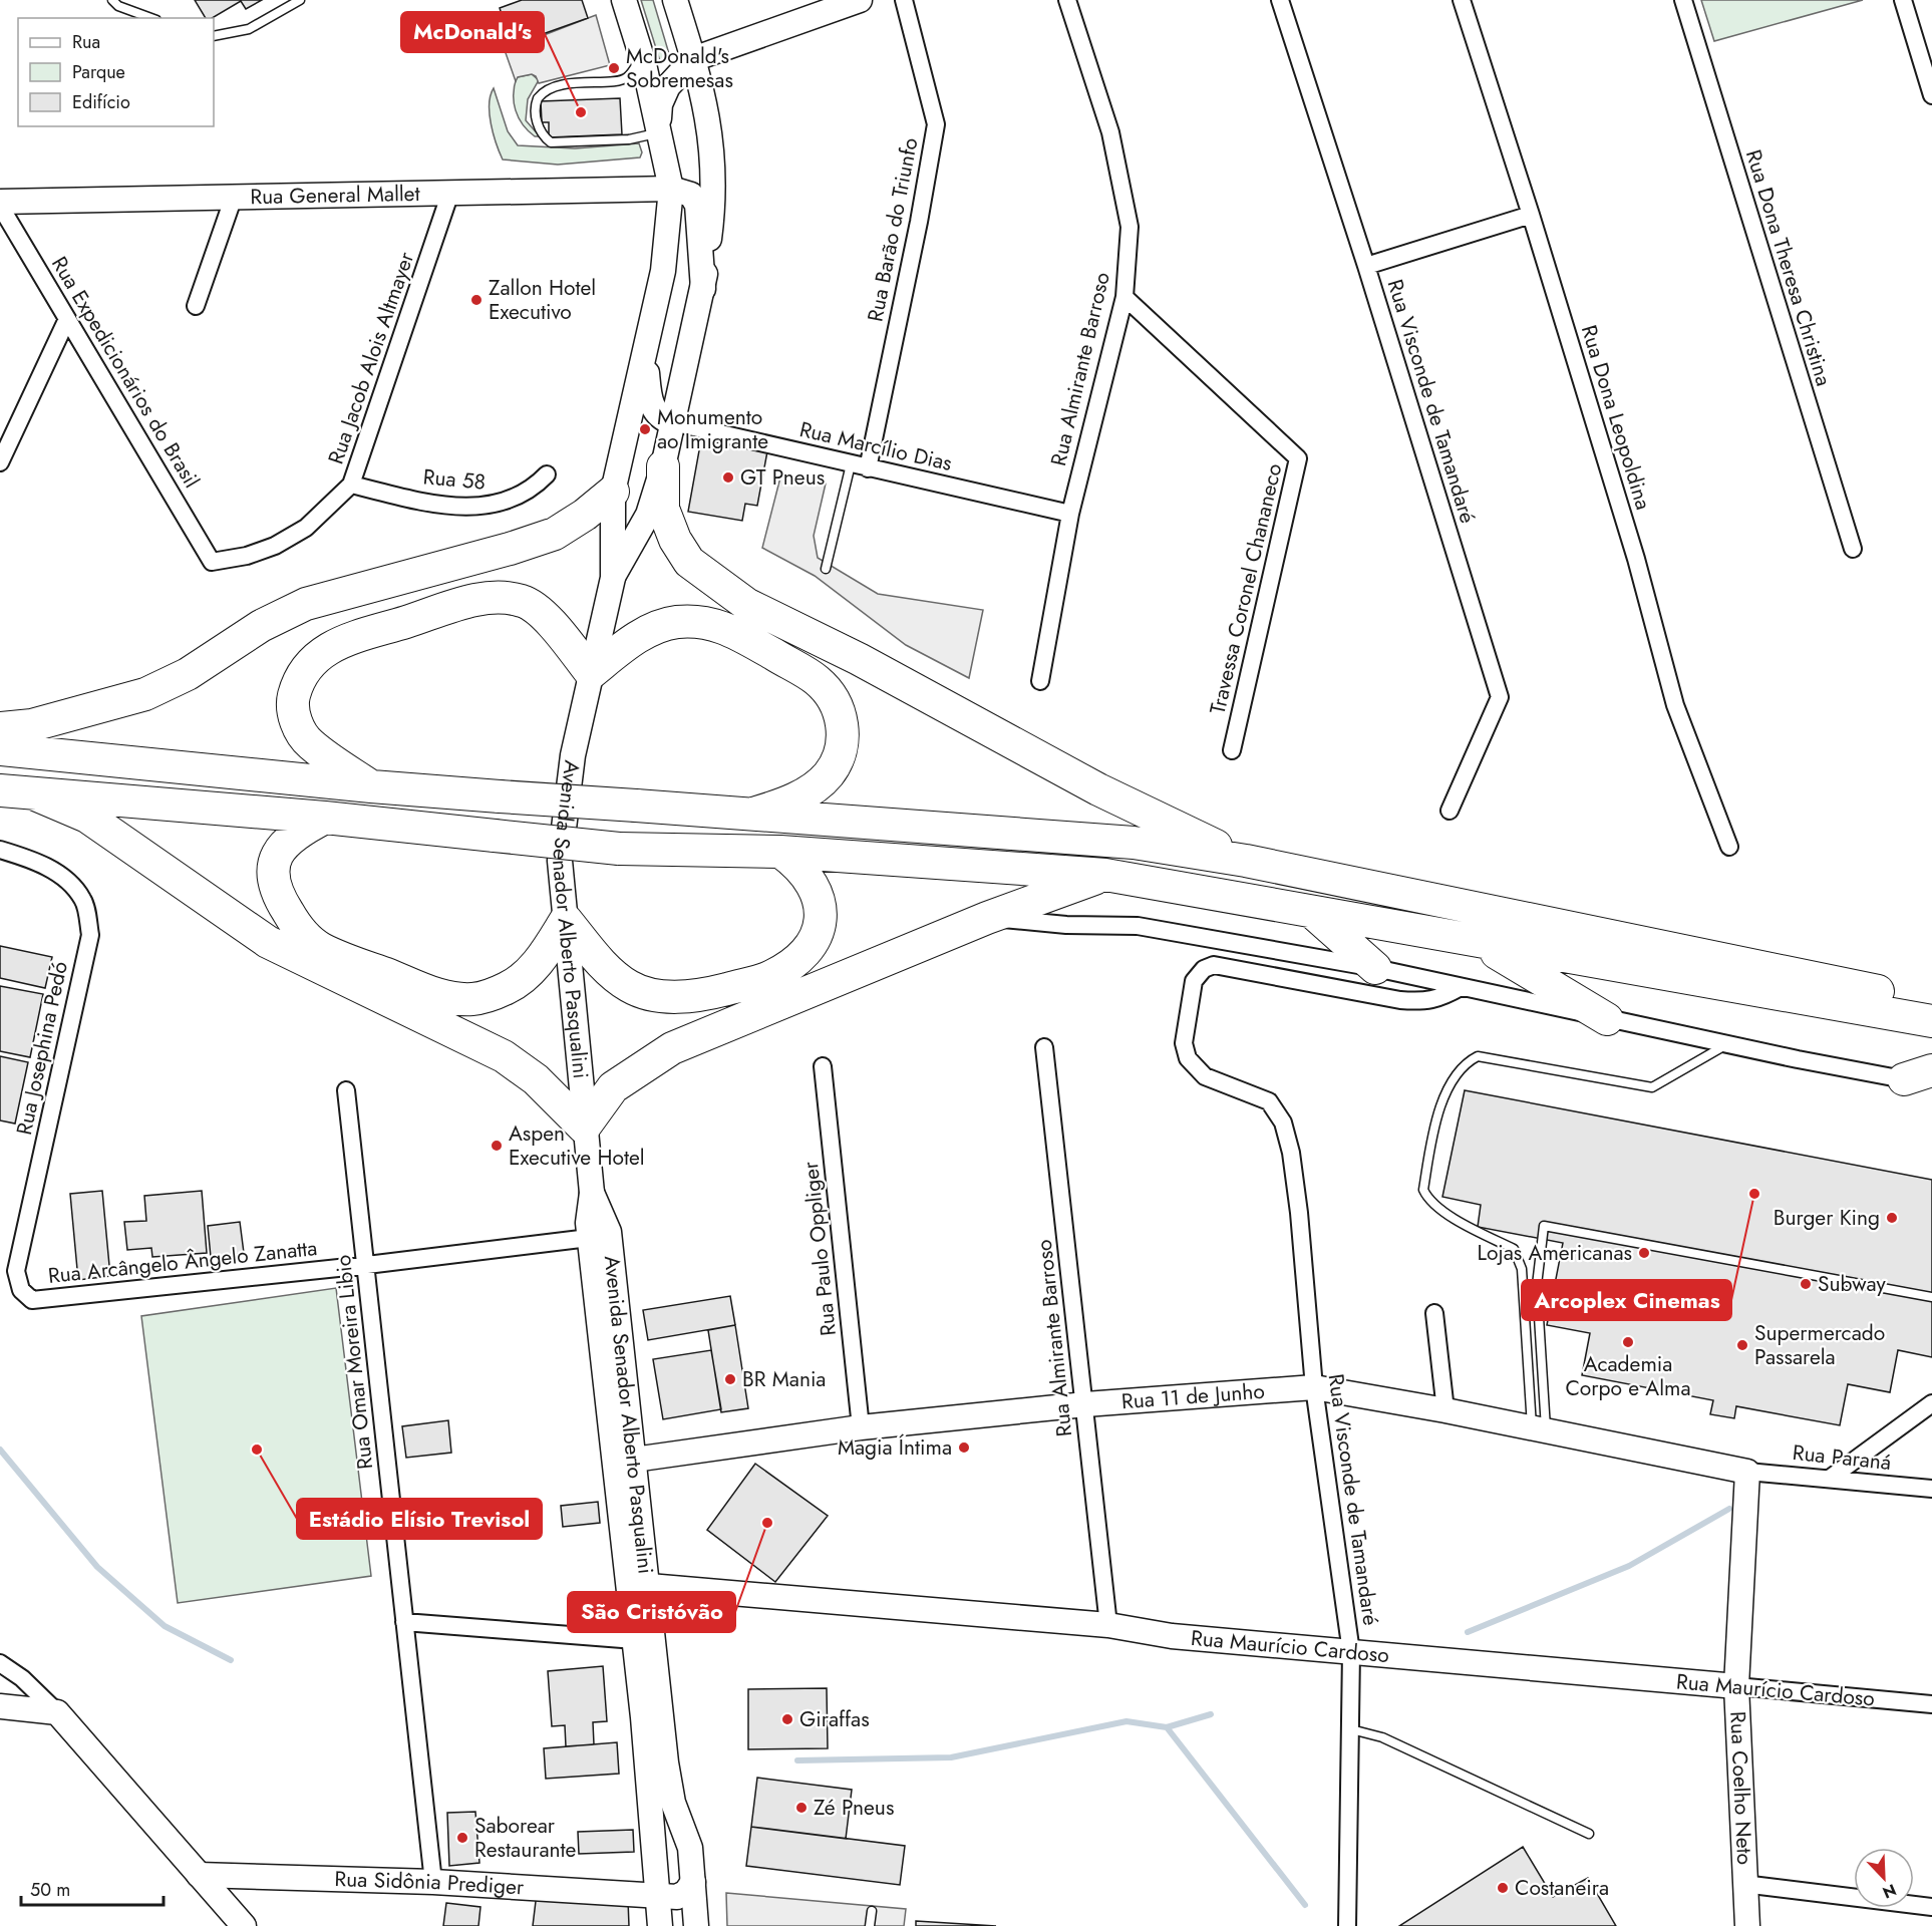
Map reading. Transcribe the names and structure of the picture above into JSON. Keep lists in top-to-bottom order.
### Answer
{
  "streets": {
    "street": [
      "Rua General Mallet",
      "Rua Barão do Triunfo",
      "Rua Dona Theresa Christina",
      "Rua Jacob Alois Altmayer",
      "Rua Almirante Barroso",
      "Rua Expedicionários do Brasil",
      "Rua Visconde de Tamandaré",
      "Rua Dona Leopoldina",
      "Rua Marcílio Dias",
      "Rua 58",
      "Travessa Coronel Chananeco",
      "Avenida Senador Alberto Pasqualini",
      "Rua Josephina Pedó",
      "Rua Paulo Oppliger",
      "Rua Arcângelo Ângelo Zanatta",
      "Rua Omar Moreira Libio",
      "Rua 11 de Junho",
      "Rua Paraná",
      "Rua Maurício Cardoso",
      "Rua Coelho Neto",
      "Rua Sidônia Prediger"
    ]
  },
  "crossings": [
    ["Rua General Mallet", "Rua Jacob Alois Altmayer"],
    ["Rua General Mallet", "Rua Expedicionários do Brasil"],
    ["Rua General Mallet", "Avenida Senador Alberto Pasqualini"],
    ["Rua Barão do Triunfo", "Rua Marcílio Dias"],
    ["Rua Jacob Alois Altmayer", "Rua Expedicionários do Brasil"],
    ["Rua Jacob Alois Altmayer", "Rua 58"],
    ["Rua Almirante Barroso", "Rua Marcílio Dias"],
    ["Rua Almirante Barroso", "Travessa Coronel Chananeco"],
    ["Rua Almirante Barroso", "Rua 11 de Junho"],
    ["Rua Almirante Barroso", "Rua Maurício Cardoso"],
    ["Rua Visconde de Tamandaré", "Rua 11 de Junho"],
    ["Rua Visconde de Tamandaré", "Rua Maurício Cardoso"],
    ["Rua Marcílio Dias", "Avenida Senador Alberto Pasqualini"],
    ["Avenida Senador Alberto Pasqualini", "Rua Arcângelo Ângelo Zanatta"],
    ["Avenida Senador Alberto Pasqualini", "Rua 11 de Junho"],
    ["Avenida Senador Alberto Pasqualini", "Rua Maurício Cardoso"],
    ["Avenida Senador Alberto Pasqualini", "Rua Sidônia Prediger"],
    ["Rua Josephina Pedó", "Rua Arcângelo Ângelo Zanatta"],
    ["Rua Paulo Oppliger", "Rua 11 de Junho"],
    ["Rua Arcângelo Ângelo Zanatta", "Rua Omar Moreira Libio"],
    ["Rua Omar Moreira Libio", "Rua Sidônia Prediger"],
    ["Rua 11 de Junho", "Rua Paraná"],
    ["Rua 11 de Junho", "Rua Coelho Neto"],
    ["Rua Paraná", "Rua Coelho Neto"],
    ["Rua Maurício Cardoso", "Rua Coelho Neto"]
  ],
  "places": [
    "McDonald's Sobremesas",
    "McDonald's",
    "Zallon Hotel Executivo",
    "Monumento ao Imigrante",
    "GT Pneus",
    "Aspen Executive Hotel",
    "Arcoplex Cinemas",
    "Burger King",
    "Lojas Americanas",
    "Subway",
    "Academia Corpo e Alma",
    "Supermercado Passarela",
    "BR Mania",
    "Magia Íntima",
    "Estádio Elísio Trevisol",
    "São Cristóvão",
    "Giraffas",
    "Zé Pneus",
    "Saborear Restaurante",
    "Costaneira"
  ],
  "legend": ["Rua", "Parque", "Edifício"],
  "scale_bar": "50 m",
  "north": "bottom right"
}
